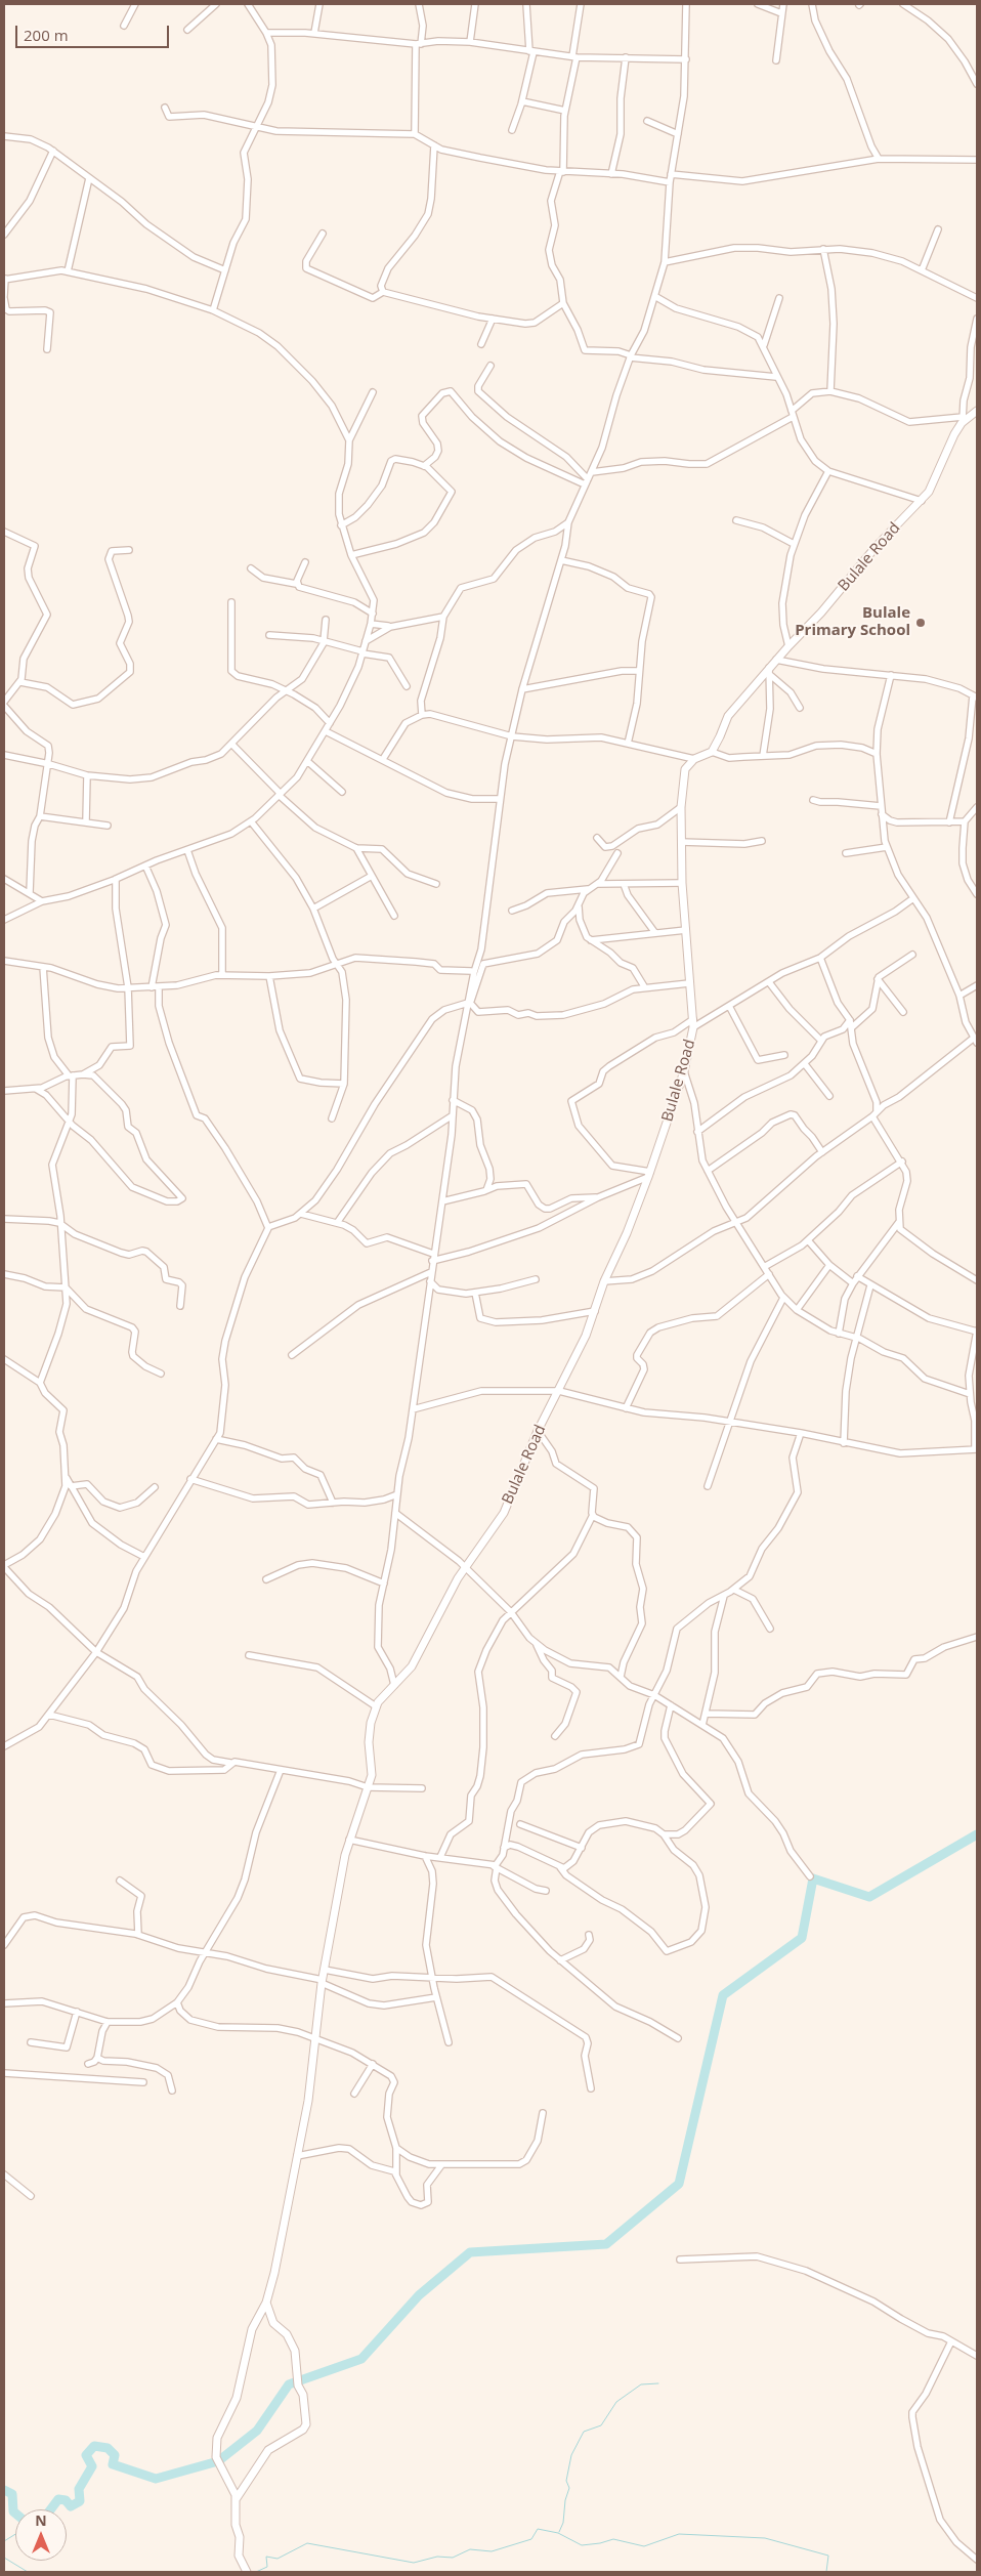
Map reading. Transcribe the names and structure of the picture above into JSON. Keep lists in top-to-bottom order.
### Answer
{
  "streets": {
    "street": ["Bulale Road"]
  },
  "places": ["Bulale Primary School"],
  "scale_bar": "200 m",
  "north": "top"
}
